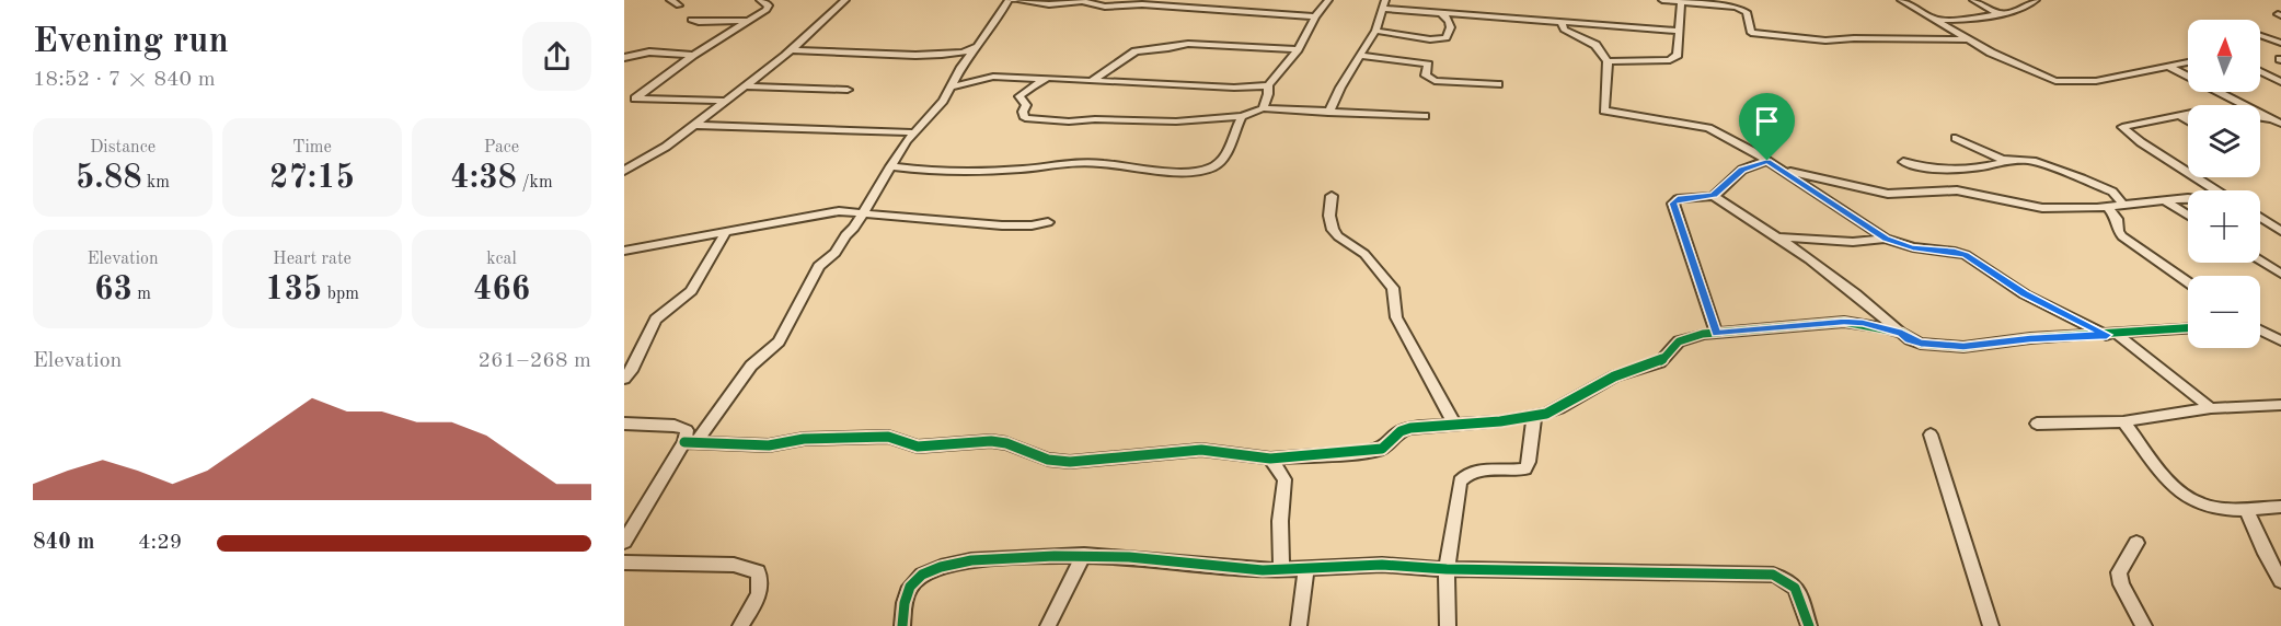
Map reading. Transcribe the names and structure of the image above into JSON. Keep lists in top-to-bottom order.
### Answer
{
  "north": "top",
  "page": {
    "heading": ["Evening run", "18:52 · 7 × 840 m"],
    "map_buttons": ["+", "−"],
    "stats": [
      ["Distance", "5.88 km"],
      ["Time", "27:15"],
      ["Pace", "4:38 /km"],
      ["Elevation", "63 m"],
      ["Heart rate", "135 bpm"],
      ["kcal", "466"]
    ],
    "chart": ["Elevation", "261–268 m"],
    "list": [
      {
        "name": "840 m",
        "note": "4:29"
      }
    ]
  }
}
